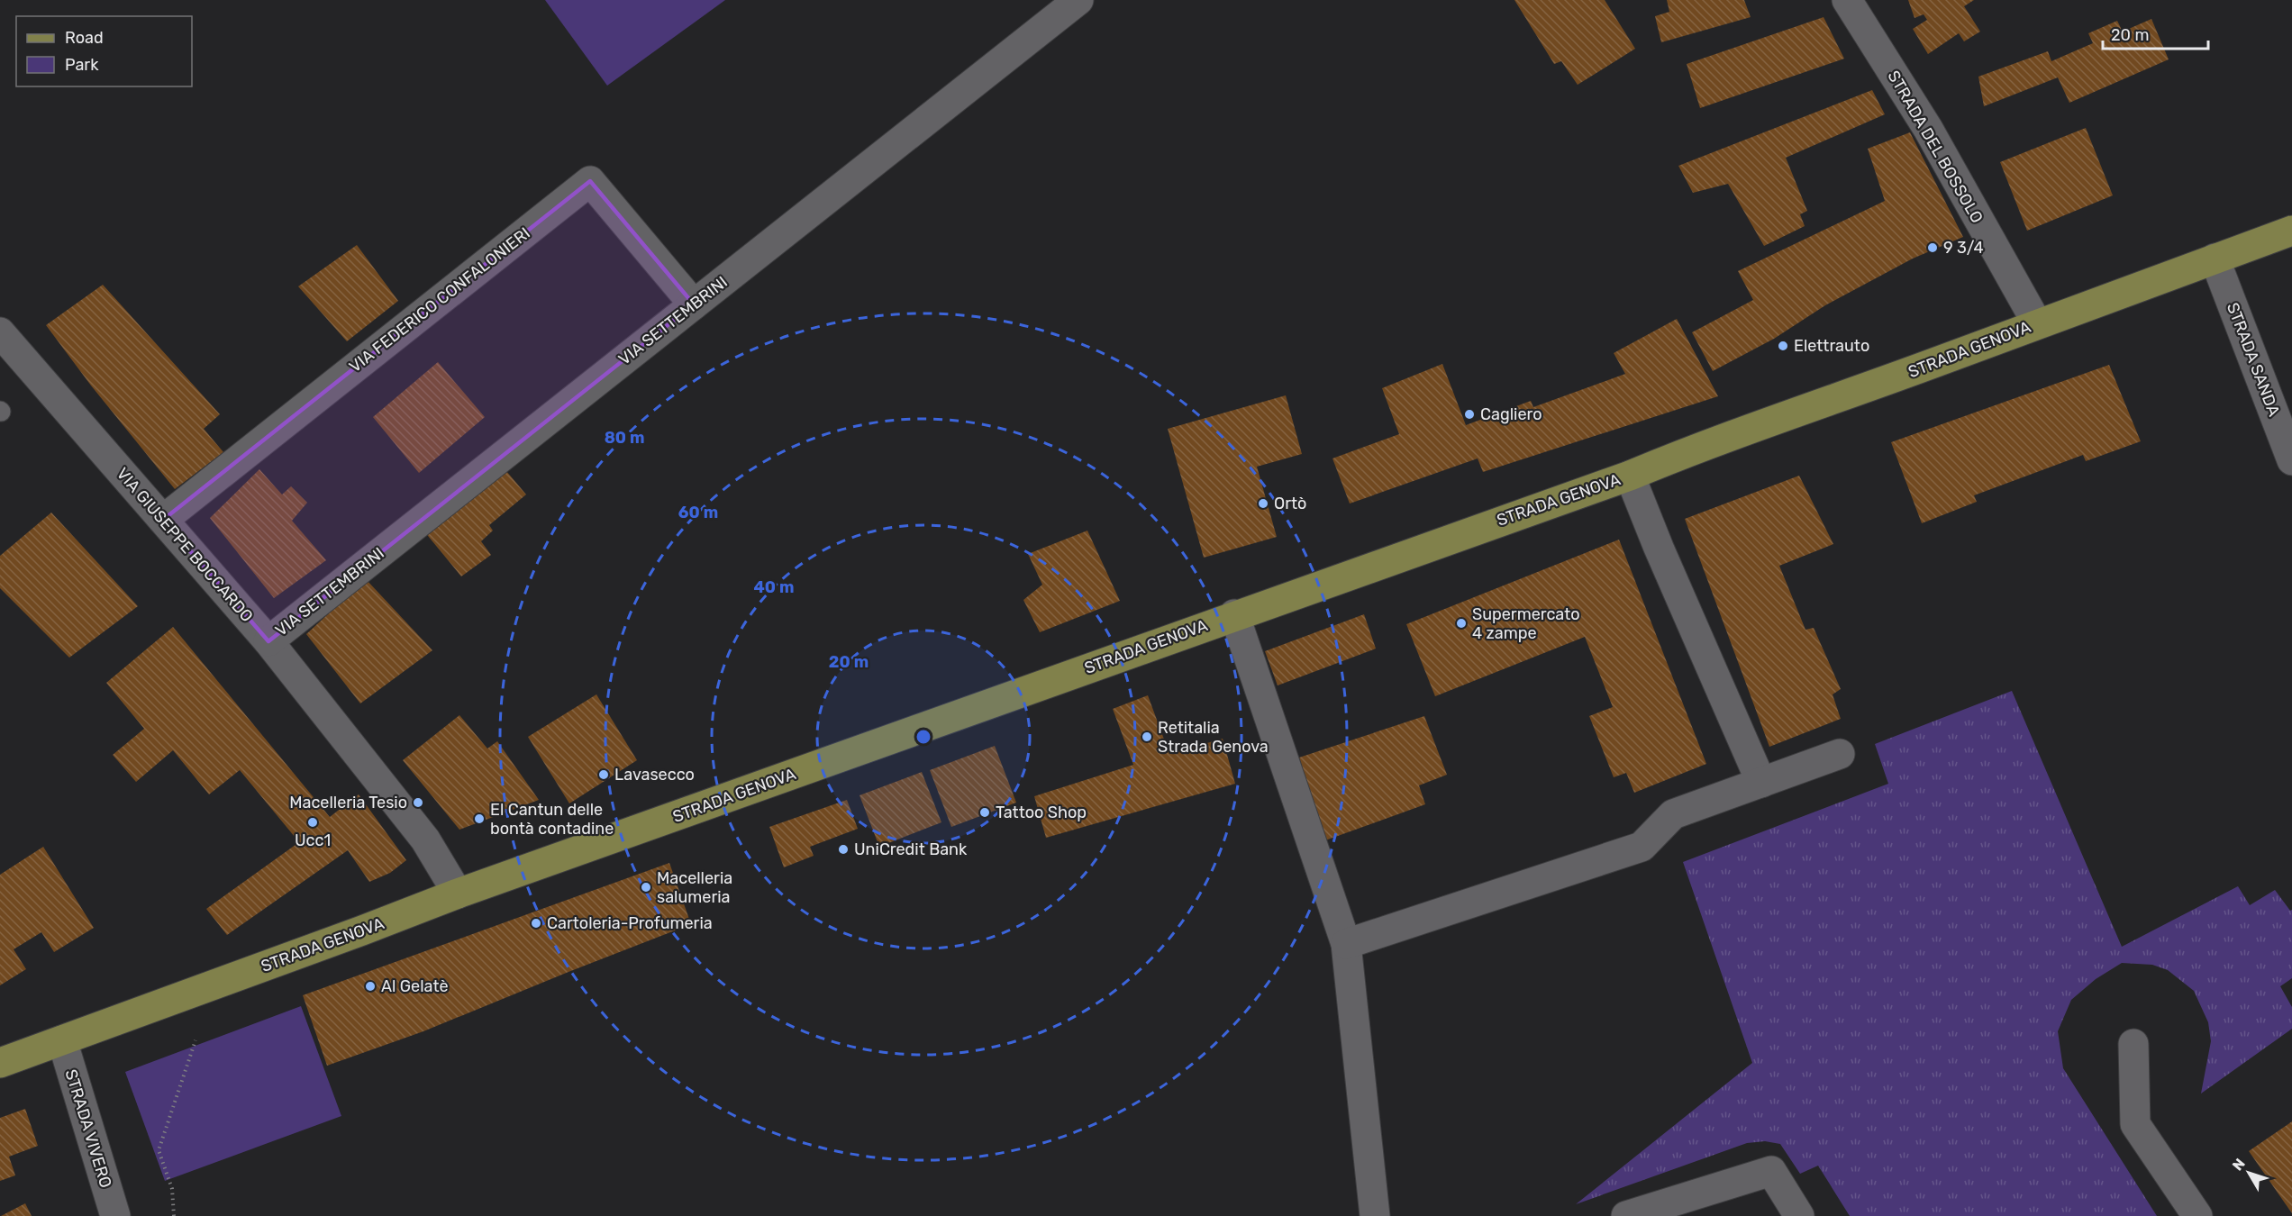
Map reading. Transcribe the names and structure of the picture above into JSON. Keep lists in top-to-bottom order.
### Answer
{
  "streets": {
    "main road": ["STRADA GENOVA"],
    "street": [
      "STRADA DEL BOSSOLO",
      "VIA FEDERICO CONFALONIERI",
      "VIA SETTEMBRINI",
      "STRADA SANDA",
      "VIA GIUSEPPE BOCCARDO",
      "STRADA VIVERO"
    ]
  },
  "crossings": [
    ["STRADA DEL BOSSOLO", "STRADA GENOVA"],
    ["VIA FEDERICO CONFALONIERI", "VIA SETTEMBRINI"],
    ["VIA FEDERICO CONFALONIERI", "VIA GIUSEPPE BOCCARDO"],
    ["VIA SETTEMBRINI", "VIA GIUSEPPE BOCCARDO"],
    ["STRADA GENOVA", "STRADA SANDA"],
    ["STRADA GENOVA", "VIA GIUSEPPE BOCCARDO"],
    ["STRADA GENOVA", "STRADA VIVERO"]
  ],
  "places": [
    "9 3/4",
    "Elettrauto",
    "Cagliero",
    "Ortò",
    "Supermercato 4 zampe",
    "Retitalia Strada Genova",
    "Lavasecco",
    "Macelleria Tesio",
    "Tattoo Shop",
    "El Cantun delle bontà contadine",
    "Ucc1",
    "UniCredit Bank",
    "Macelleria salumeria",
    "Cartoleria-Profumeria",
    "Al Gelatè"
  ],
  "legend": ["Road", "Park"],
  "scale_bar": "20 m",
  "north": "top left",
  "rings": [
    "80 m",
    "60 m",
    "40 m",
    "20 m"
  ]
}
